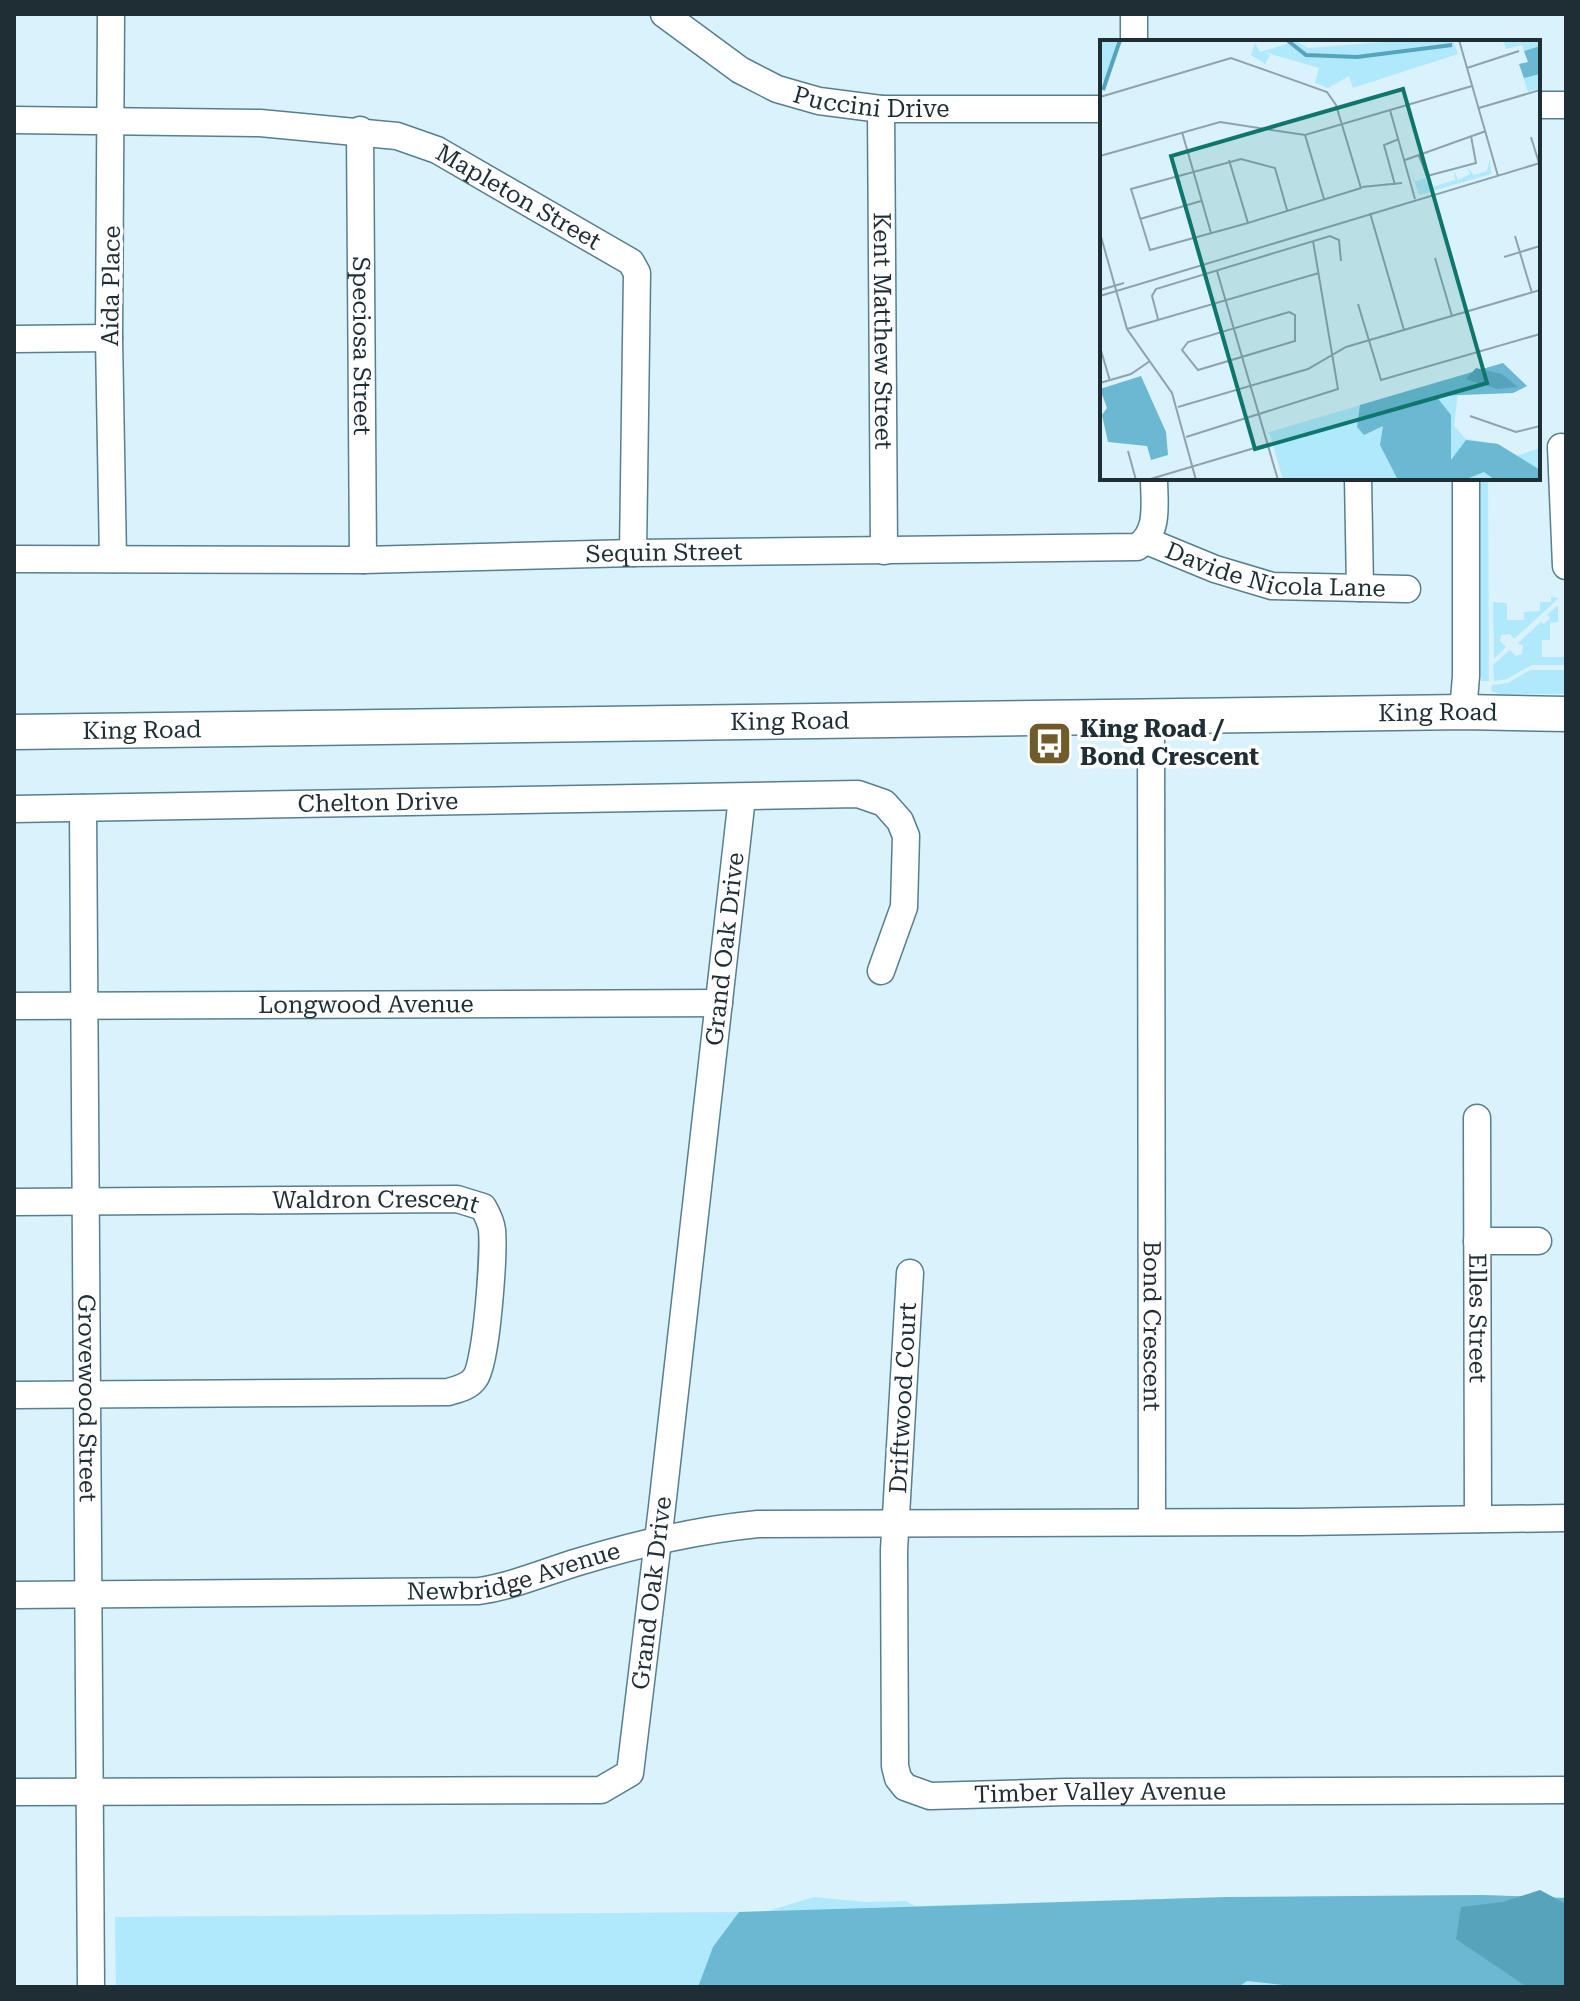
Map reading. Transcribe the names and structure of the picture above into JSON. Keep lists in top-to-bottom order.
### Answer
{
  "streets": {
    "main road": ["King Road"],
    "street": [
      "Puccini Drive",
      "Mapleton Street",
      "Aida Place",
      "Kent Matthew Street",
      "Speciosa Street",
      "Sequin Street",
      "Davide Nicola Lane",
      "Chelton Drive",
      "Grand Oak Drive",
      "Longwood Avenue",
      "Waldron Crescent",
      "Elles Street",
      "Bond Crescent",
      "Grovewood Street",
      "Driftwood Court",
      "Newbridge Avenue",
      "Timber Valley Avenue"
    ]
  },
  "crossings": [
    ["Puccini Drive", "Kent Matthew Street"],
    ["Mapleton Street", "Aida Place"],
    ["Mapleton Street", "Speciosa Street"],
    ["Mapleton Street", "Sequin Street"],
    ["Aida Place", "Sequin Street"],
    ["Kent Matthew Street", "Sequin Street"],
    ["Speciosa Street", "Sequin Street"],
    ["Sequin Street", "Davide Nicola Lane"],
    ["King Road", "Bond Crescent"],
    ["Chelton Drive", "Grand Oak Drive"],
    ["Chelton Drive", "Grovewood Street"],
    ["Grand Oak Drive", "Longwood Avenue"],
    ["Grand Oak Drive", "Grovewood Street"],
    ["Grand Oak Drive", "Newbridge Avenue"],
    ["Longwood Avenue", "Grovewood Street"],
    ["Waldron Crescent", "Grovewood Street"],
    ["Bond Crescent", "Newbridge Avenue"],
    ["Grovewood Street", "Newbridge Avenue"],
    ["Driftwood Court", "Newbridge Avenue"],
    ["Driftwood Court", "Timber Valley Avenue"],
    ["Newbridge Avenue", "Timber Valley Avenue"]
  ],
  "places": {
    "bus stop": ["King Road / Bond Crescent"]
  }
}
